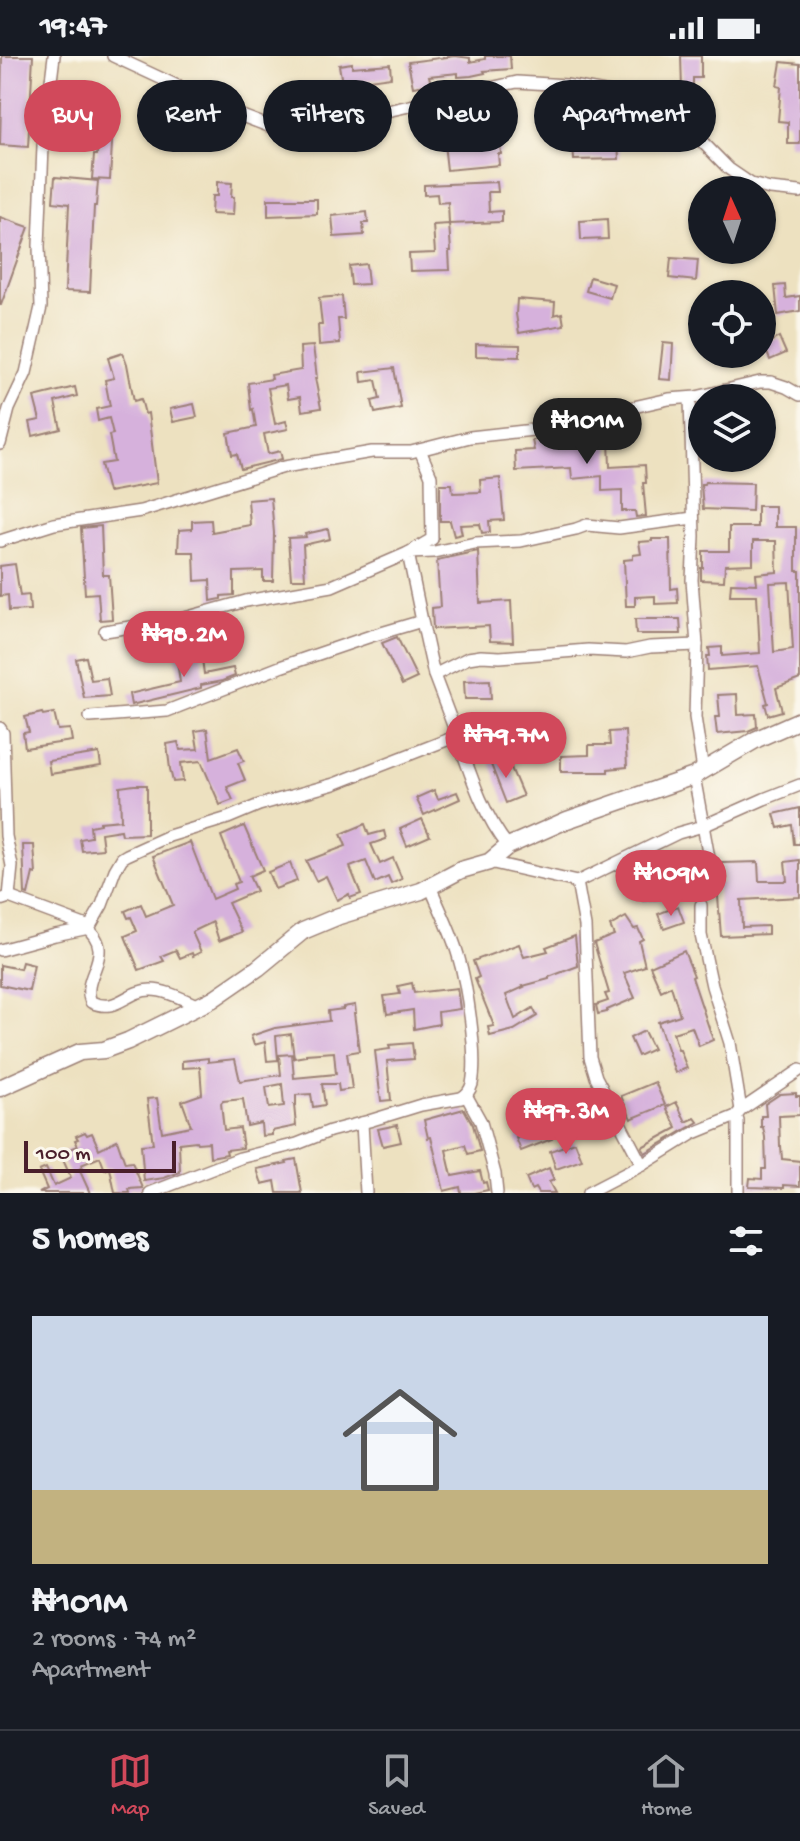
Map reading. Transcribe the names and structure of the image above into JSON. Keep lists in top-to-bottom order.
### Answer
{
  "scale_bar": "100 m",
  "north": "top",
  "page": {
    "status": "19:47",
    "chip": [
      "Buy",
      "Rent",
      "Filters",
      "New",
      "Apartment"
    ],
    "price": [
      "₦101M",
      "₦98.2M",
      "₦79.7M",
      "₦109M",
      "₦97.3M"
    ],
    "scale": "100 m",
    "heading": "5 homes",
    "list": [
      {
        "name": "₦101M",
        "note": "2 rooms · 74 m² · Apartment"
      }
    ],
    "tabs": ["Map", "Saved", "Home"]
  }
}
